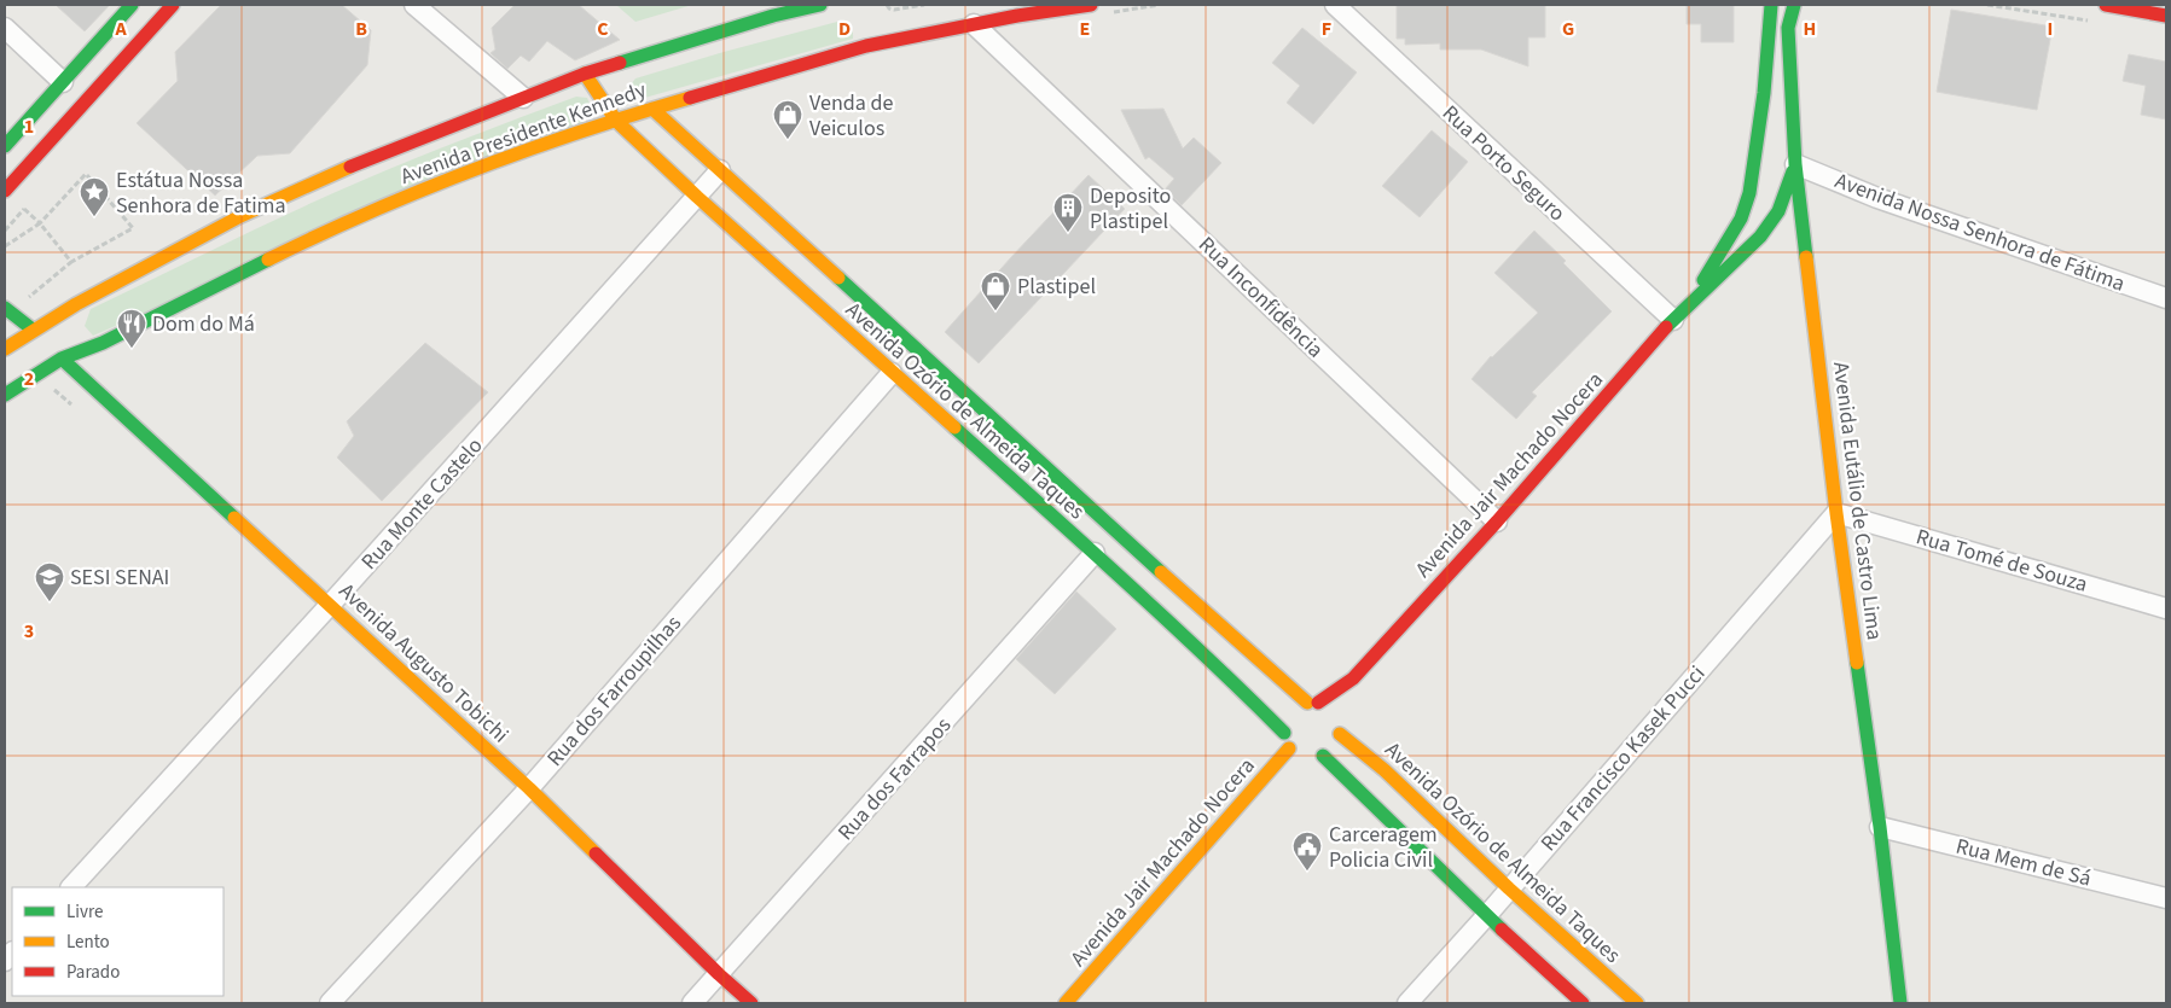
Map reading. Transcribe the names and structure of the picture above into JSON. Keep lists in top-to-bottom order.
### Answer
{
  "streets": {
    "street": [
      "Avenida Presidente Kennedy",
      "Rua Porto Seguro",
      "Avenida Nossa Senhora de Fátima",
      "Rua Inconfidência",
      "Avenida Ozório de Almeida Taques",
      "Avenida Jair Machado Nocera",
      "Avenida Eutálio de Castro Lima",
      "Rua Monte Castelo",
      "Rua Tomé de Souza",
      "Avenida Augusto Tobichi",
      "Rua dos Farroupilhas",
      "Rua Francisco Kasek Pucci",
      "Rua dos Farrapos",
      "Rua Mem de Sá"
    ]
  },
  "crossings": [
    ["Avenida Presidente Kennedy", "Rua Inconfidência"],
    ["Avenida Presidente Kennedy", "Avenida Ozório de Almeida Taques"],
    ["Avenida Presidente Kennedy", "Avenida Augusto Tobichi"],
    ["Rua Porto Seguro", "Avenida Jair Machado Nocera"],
    ["Avenida Nossa Senhora de Fátima", "Avenida Jair Machado Nocera"],
    ["Avenida Nossa Senhora de Fátima", "Avenida Eutálio de Castro Lima"],
    ["Rua Inconfidência", "Avenida Jair Machado Nocera"],
    ["Avenida Ozório de Almeida Taques", "Avenida Jair Machado Nocera"],
    ["Avenida Ozório de Almeida Taques", "Rua Monte Castelo"],
    ["Avenida Ozório de Almeida Taques", "Rua dos Farroupilhas"],
    ["Avenida Ozório de Almeida Taques", "Rua Francisco Kasek Pucci"],
    ["Avenida Ozório de Almeida Taques", "Rua dos Farrapos"],
    ["Avenida Jair Machado Nocera", "Avenida Eutálio de Castro Lima"],
    ["Avenida Eutálio de Castro Lima", "Rua Tomé de Souza"],
    ["Avenida Eutálio de Castro Lima", "Rua Francisco Kasek Pucci"],
    ["Avenida Eutálio de Castro Lima", "Rua Mem de Sá"],
    ["Rua Monte Castelo", "Avenida Augusto Tobichi"],
    ["Rua Tomé de Souza", "Rua Francisco Kasek Pucci"],
    ["Avenida Augusto Tobichi", "Rua dos Farroupilhas"],
    ["Avenida Augusto Tobichi", "Rua dos Farrapos"]
  ],
  "places": {
    "shop": ["Venda de Veiculos", "Plastipel"],
    "place": ["Estátua Nossa Senhora de Fatima"],
    "building": ["Deposito Plastipel"],
    "restaurant": ["Dom do Má"],
    "school or university": ["SESI SENAI"],
    "public building": ["Carceragem Policia Civil"]
  },
  "legend": ["Livre", "Lento", "Parado"],
  "grid": {
    "columns": [
      "A",
      "B",
      "C",
      "D",
      "E",
      "F",
      "G",
      "H",
      "I"
    ],
    "rows": ["1", "2", "3"]
  }
}
